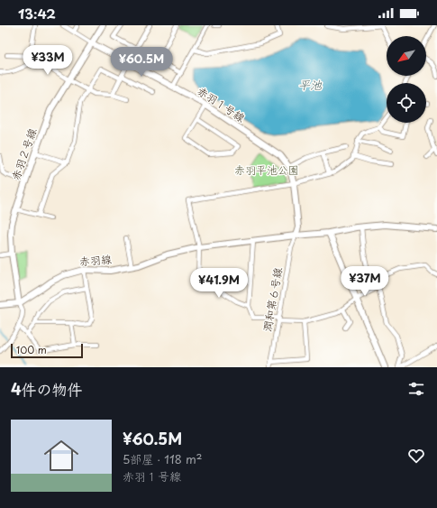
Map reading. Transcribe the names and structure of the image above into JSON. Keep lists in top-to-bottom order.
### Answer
{
  "streets": {
    "street": [
      "赤羽１号線",
      "赤羽２号線",
      "赤羽線",
      "潤和第６号線"
    ]
  },
  "crossings": [
    ["赤羽１号線", "赤羽２号線"],
    ["赤羽１号線", "赤羽線"],
    ["赤羽１号線", "潤和第６号線"],
    ["赤羽２号線", "赤羽線"],
    ["赤羽線", "潤和第６号線"]
  ],
  "water": ["平池"],
  "parks": ["赤羽平池公園"],
  "scale_bar": "100 m",
  "north": "bottom left",
  "page": {
    "status": "13:42",
    "price": [
      "¥33M",
      "¥60.5M",
      "¥37M",
      "¥41.9M"
    ],
    "scale": "100 m",
    "heading": "4件の物件",
    "list": [
      {
        "name": "¥60.5M",
        "note": "5部屋 · 118 m² · 赤羽１号線"
      }
    ]
  }
}
